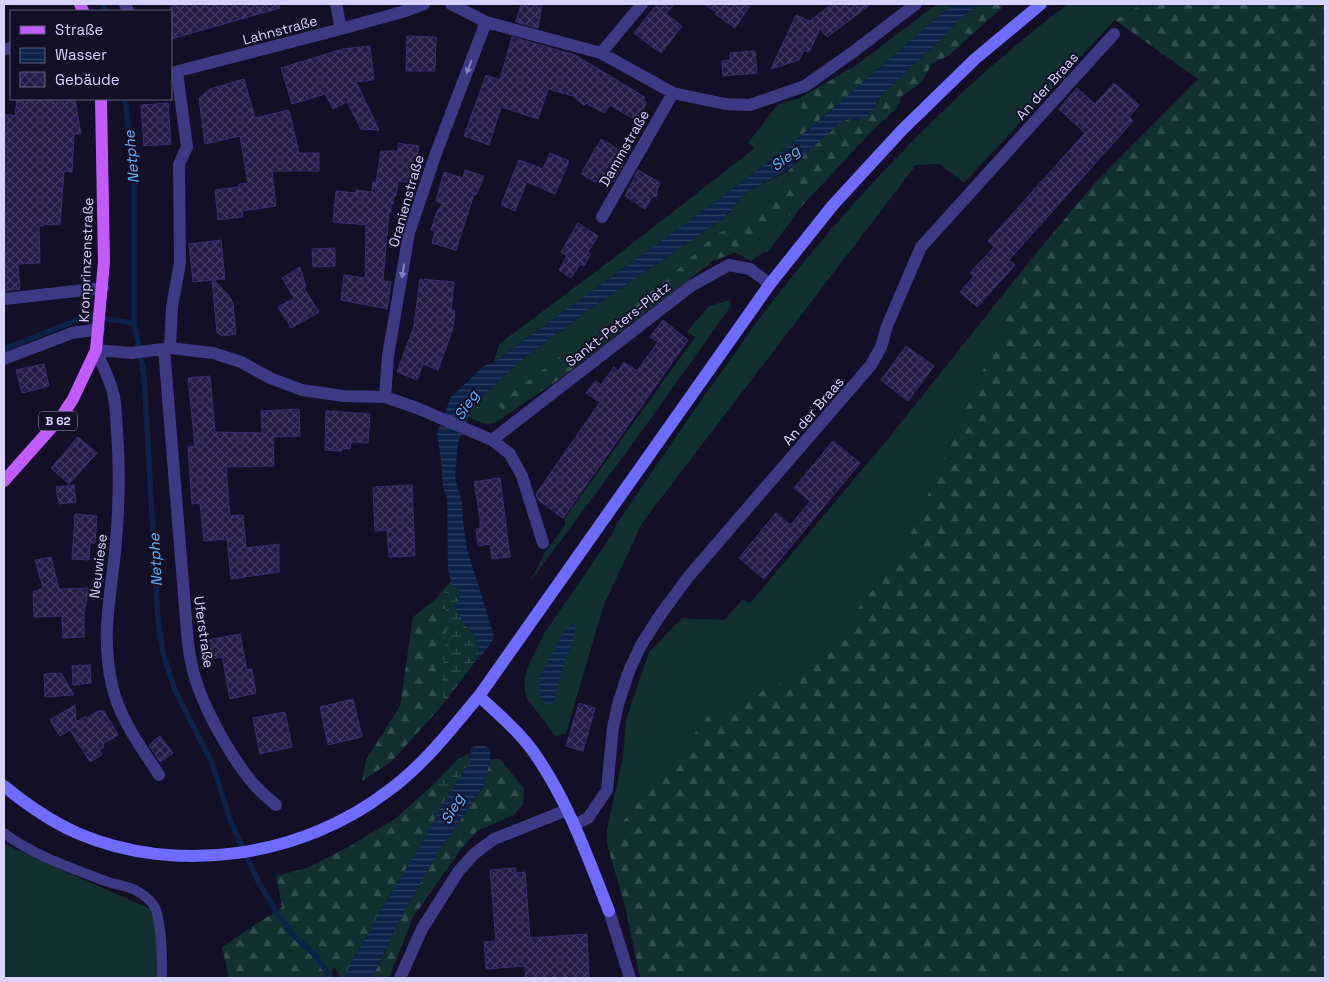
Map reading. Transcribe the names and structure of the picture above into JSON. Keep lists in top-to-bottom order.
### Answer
{
  "streets": {
    "main road": ["Kronprinzenstraße", "B 62"],
    "street": [
      "Lahnstraße",
      "An der Braas",
      "Dammstraße",
      "Oranienstraße",
      "Sankt-Peters-Platz",
      "Neuwiese",
      "Uferstraße"
    ]
  },
  "crossings": [
    ["Kronprinzenstraße", "Neuwiese"]
  ],
  "one_way": ["Oranienstraße"],
  "water": ["Netphe", "Sieg"],
  "legend": ["Straße", "Wasser", "Gebäude"]
}
